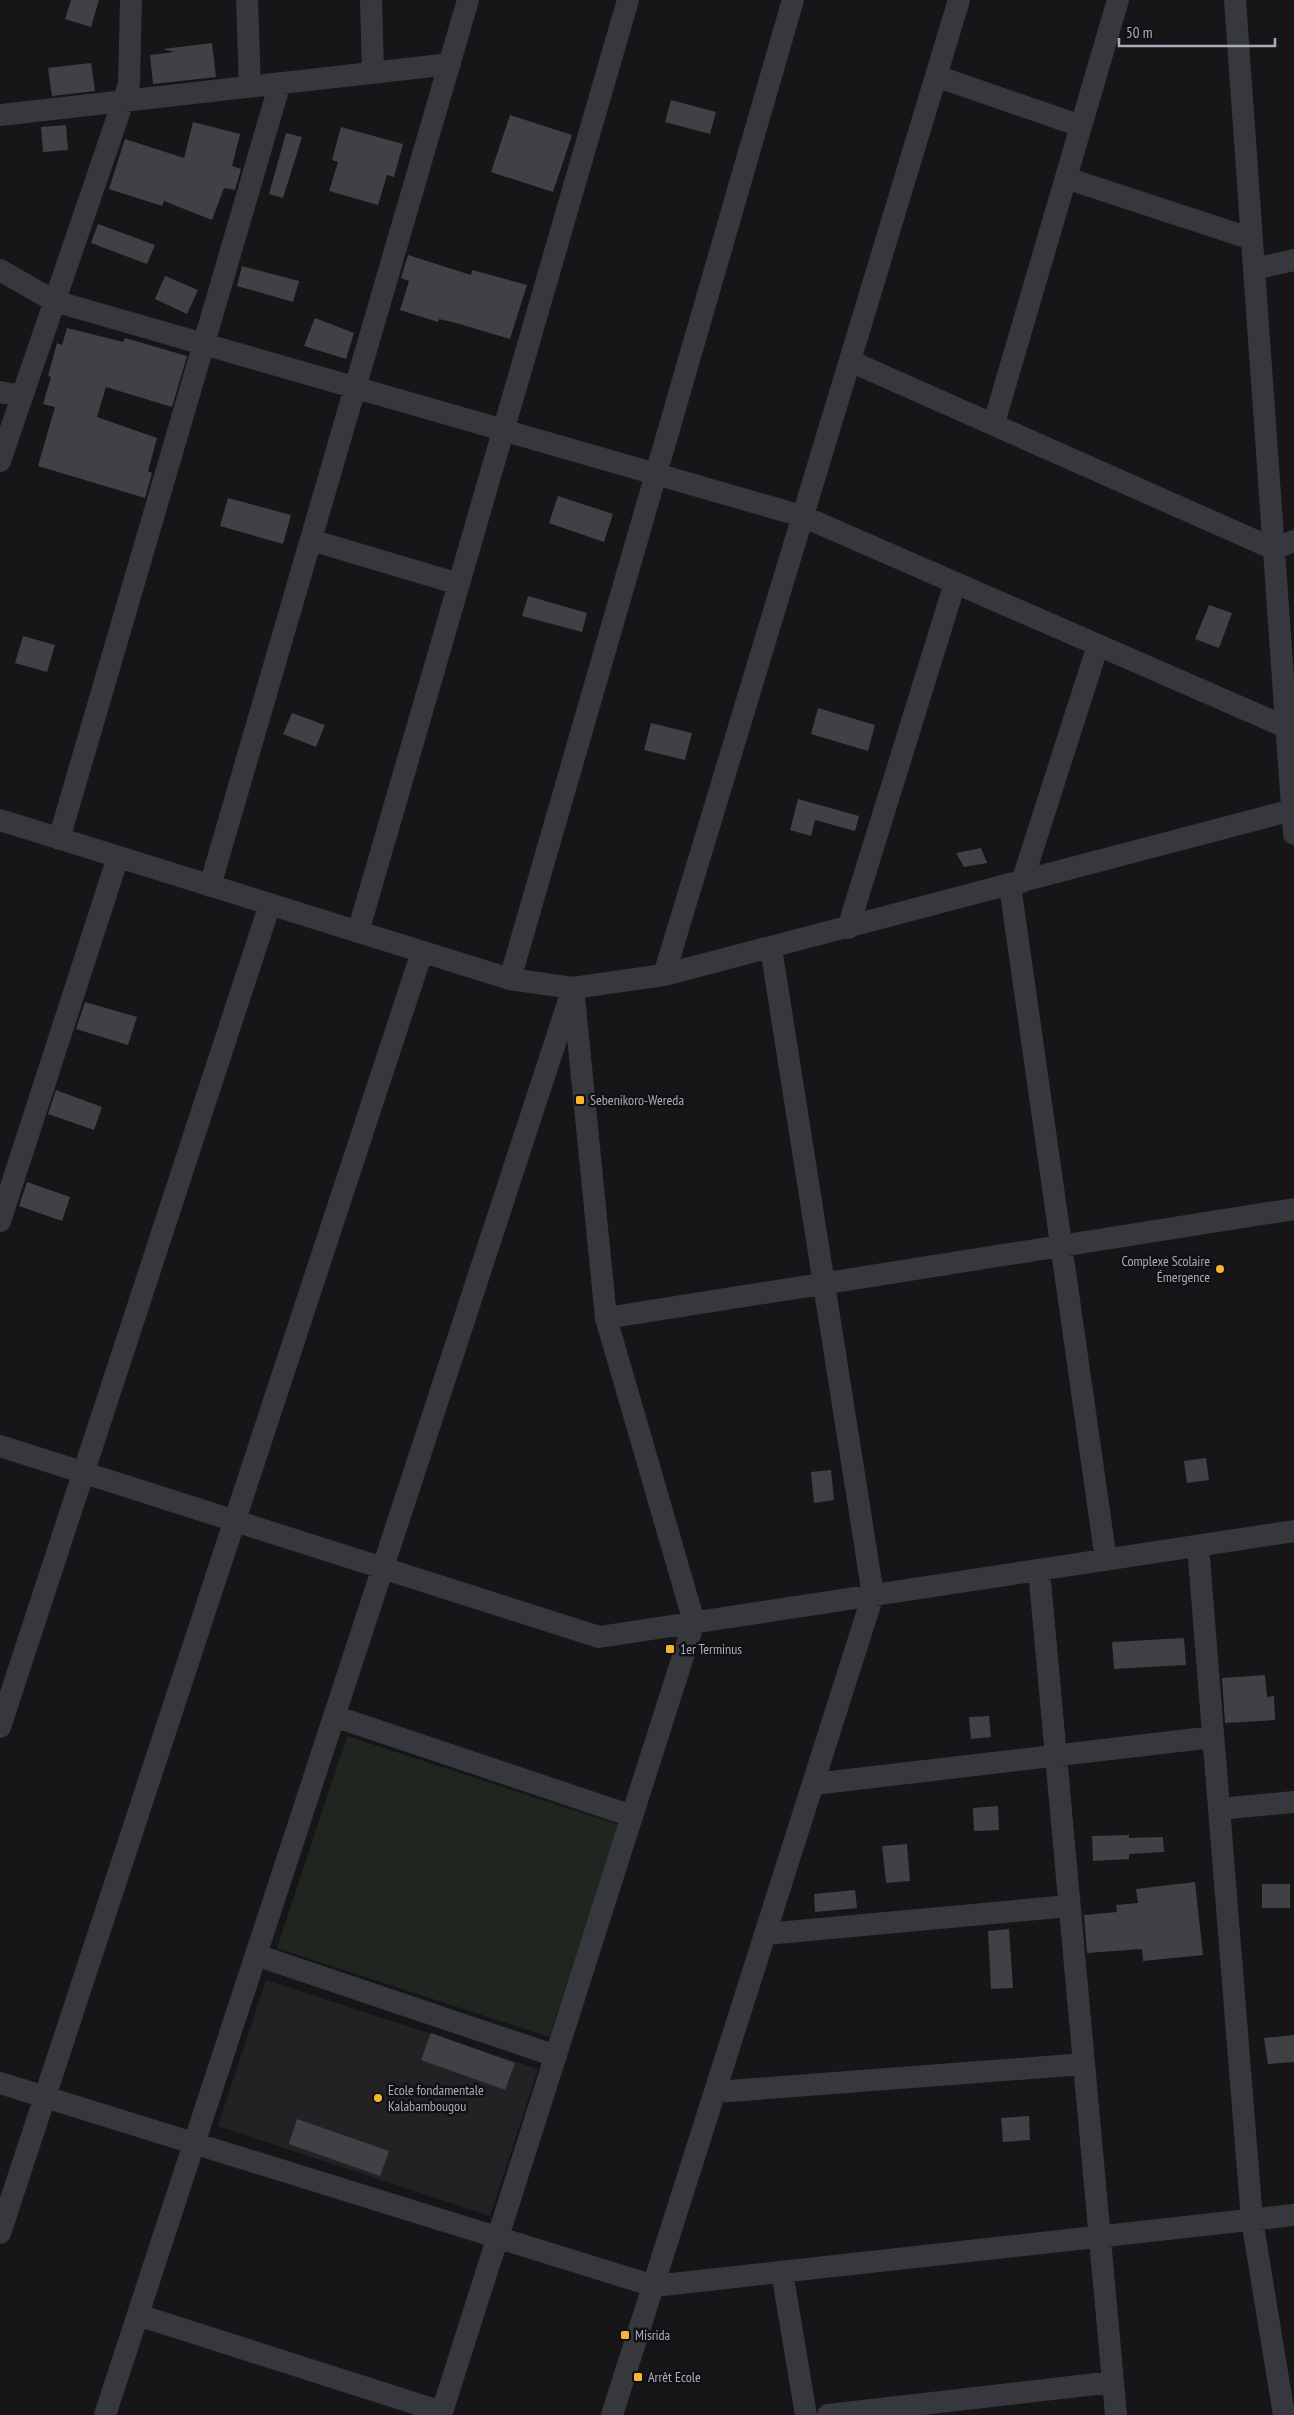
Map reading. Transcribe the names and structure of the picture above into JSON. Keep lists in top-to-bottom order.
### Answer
{
  "places": {
    "transit": [
      "Sebenikoro-Wereda",
      "1er Terminus",
      "Misrida",
      "Arrêt Ecole"
    ],
    "other": ["Complexe Scolaire Émergence", "Ecole fondamentale Kalabambougou"]
  },
  "scale_bar": "50 m"
}
